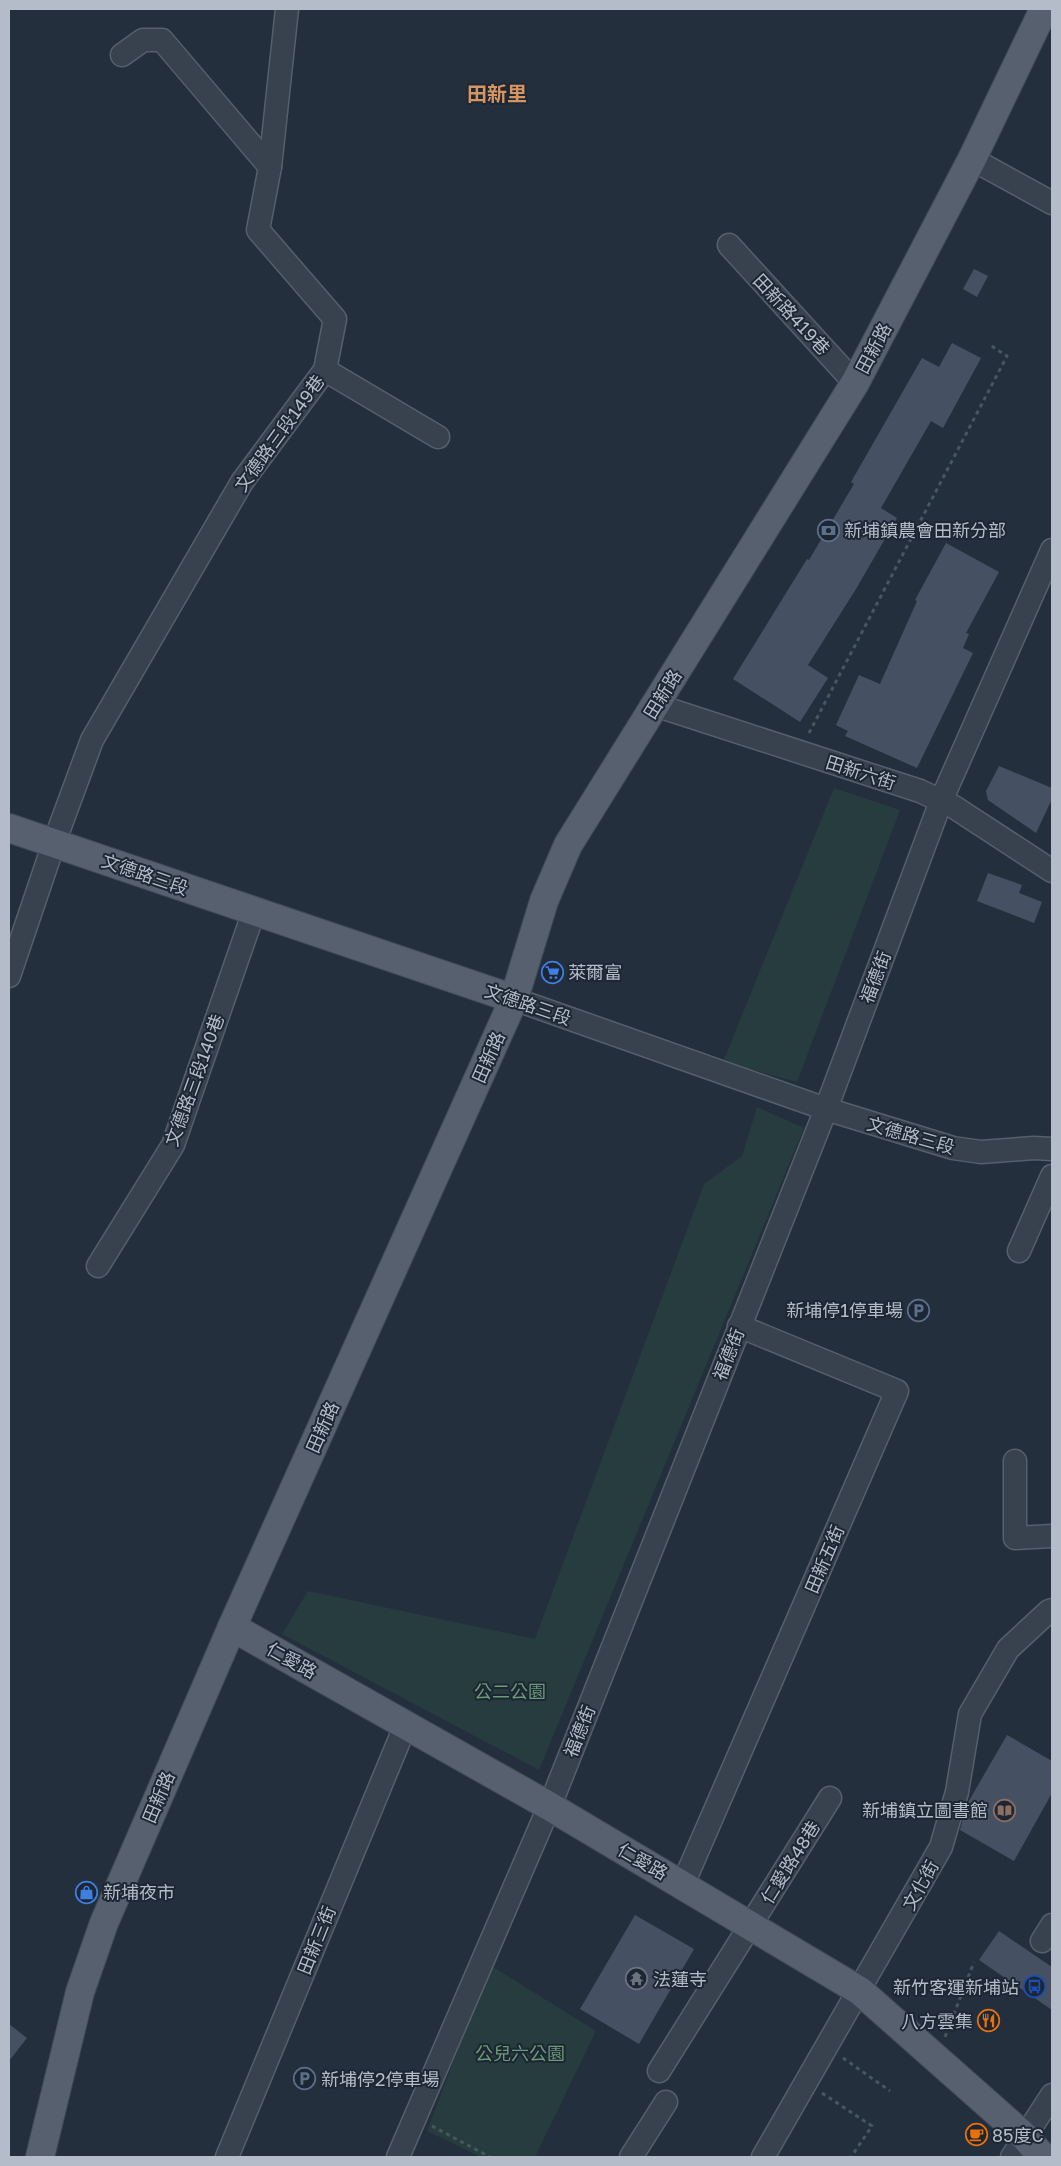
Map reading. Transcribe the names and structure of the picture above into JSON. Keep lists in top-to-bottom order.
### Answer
{
  "streets": {
    "main road": ["田新路", "文德路三段", "仁愛路"],
    "street": [
      "田新路419巷",
      "文德路三段149巷",
      "田新六街",
      "福德街",
      "文德路三段140巷",
      "田新五街",
      "仁愛路48巷",
      "文化街",
      "田新三街"
    ]
  },
  "crossings": [
    ["田新路419巷", "田新路"],
    ["田新路", "田新六街"],
    ["田新路", "文德路三段"],
    ["田新路", "仁愛路"],
    ["文德路三段149巷", "文德路三段"],
    ["田新六街", "福德街"],
    ["文德路三段", "福德街"],
    ["文德路三段", "文德路三段140巷"],
    ["福德街", "田新五街"],
    ["福德街", "仁愛路"],
    ["田新五街", "仁愛路"],
    ["仁愛路", "仁愛路48巷"],
    ["仁愛路", "文化街"],
    ["仁愛路", "田新三街"]
  ],
  "districts": ["田新里"],
  "parks": ["公二公園", "公兒六公園"],
  "places": {
    "bank": ["新埔鎮農會田新分部"],
    "supermarket": ["萊爾富"],
    "parking": ["新埔停1停車場", "新埔停2停車場"],
    "library": ["新埔鎮立圖書館"],
    "shop": ["新埔夜市"],
    "temple": ["法蓮寺"],
    "bus stop": ["新竹客運新埔站"],
    "restaurant": ["八方雲集"],
    "cafe": ["85度C"]
  }
}
